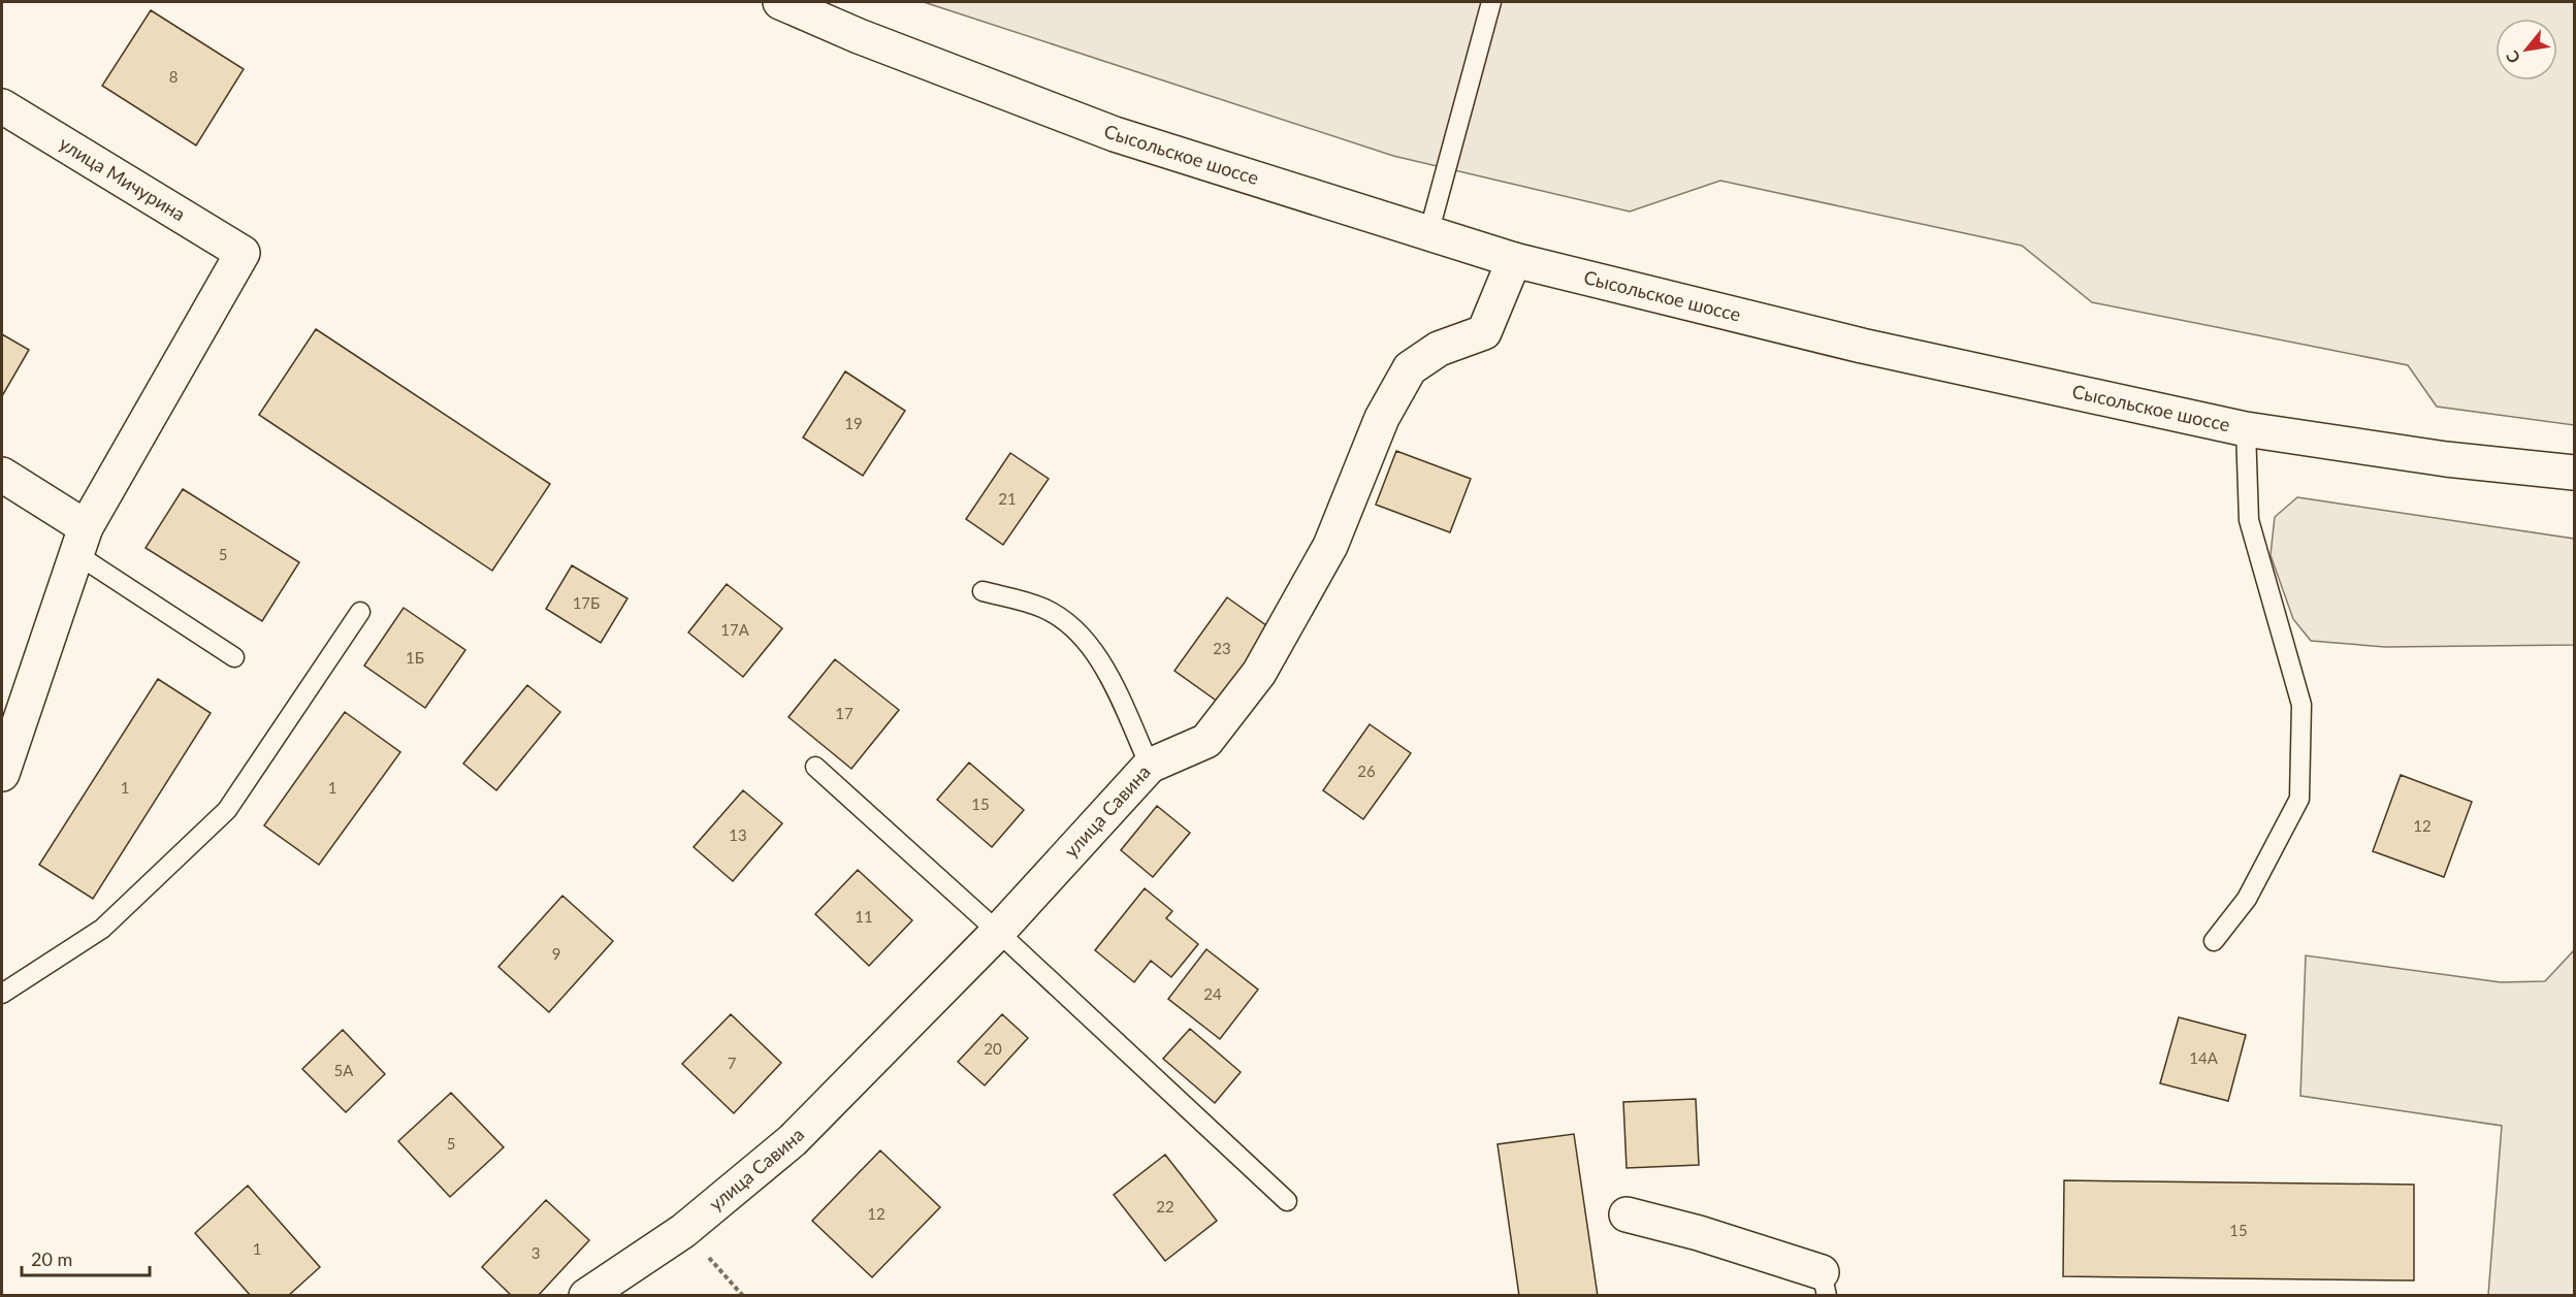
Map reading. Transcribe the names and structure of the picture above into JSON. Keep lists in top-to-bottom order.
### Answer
{
  "streets": {
    "main road": ["Сысольское шоссе", "улица Мичурина", "улица Савина"]
  },
  "crossings": [
    ["Сысольское шоссе", "улица Савина"]
  ],
  "house_numbers": [
    "8",
    "19",
    "21",
    "5",
    "17Б",
    "17А",
    "23",
    "1Б",
    "17",
    "26",
    "1",
    "1",
    "15",
    "12",
    "13",
    "11",
    "9",
    "24",
    "20",
    "14А",
    "7",
    "5А",
    "5",
    "22",
    "12",
    "15",
    "1",
    "3"
  ],
  "scale_bar": "20 m",
  "north": "bottom left"
}
